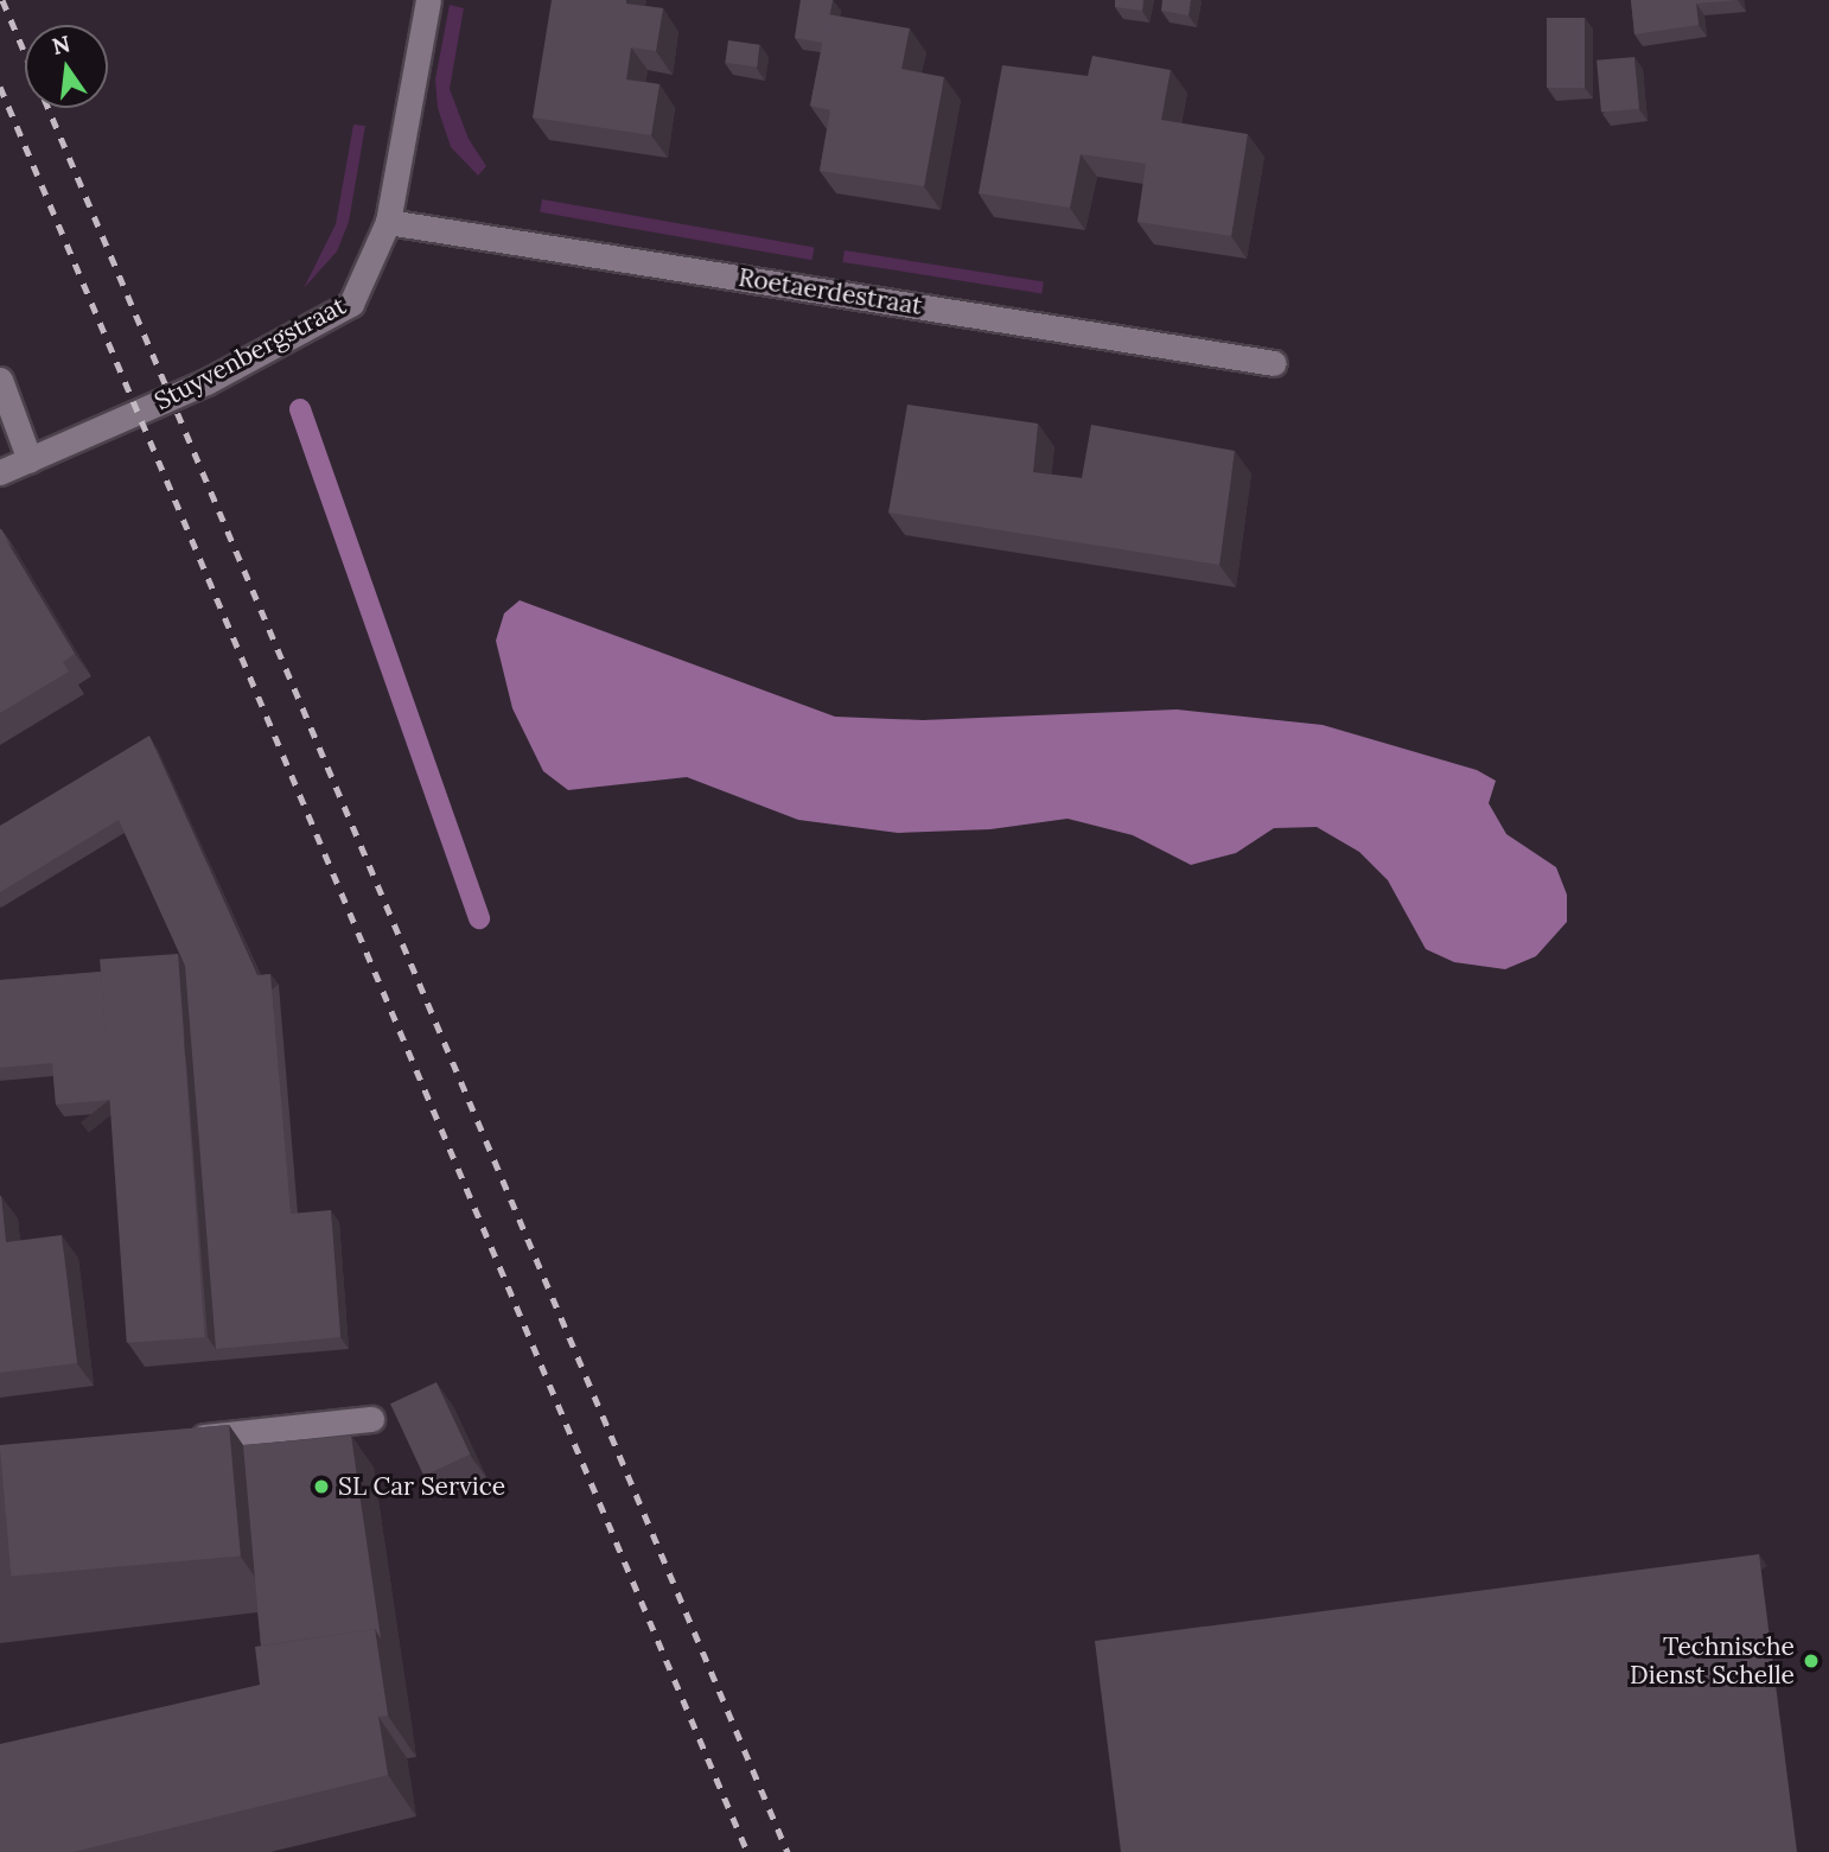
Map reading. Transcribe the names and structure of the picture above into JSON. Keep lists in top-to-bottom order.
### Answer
{
  "streets": {
    "street": ["Roetaerdestraat", "Stuyvenbergstraat"]
  },
  "crossings": [
    ["Roetaerdestraat", "Stuyvenbergstraat"]
  ],
  "places": ["SL Car Service", "Technische Dienst Schelle"],
  "north": "top"
}
